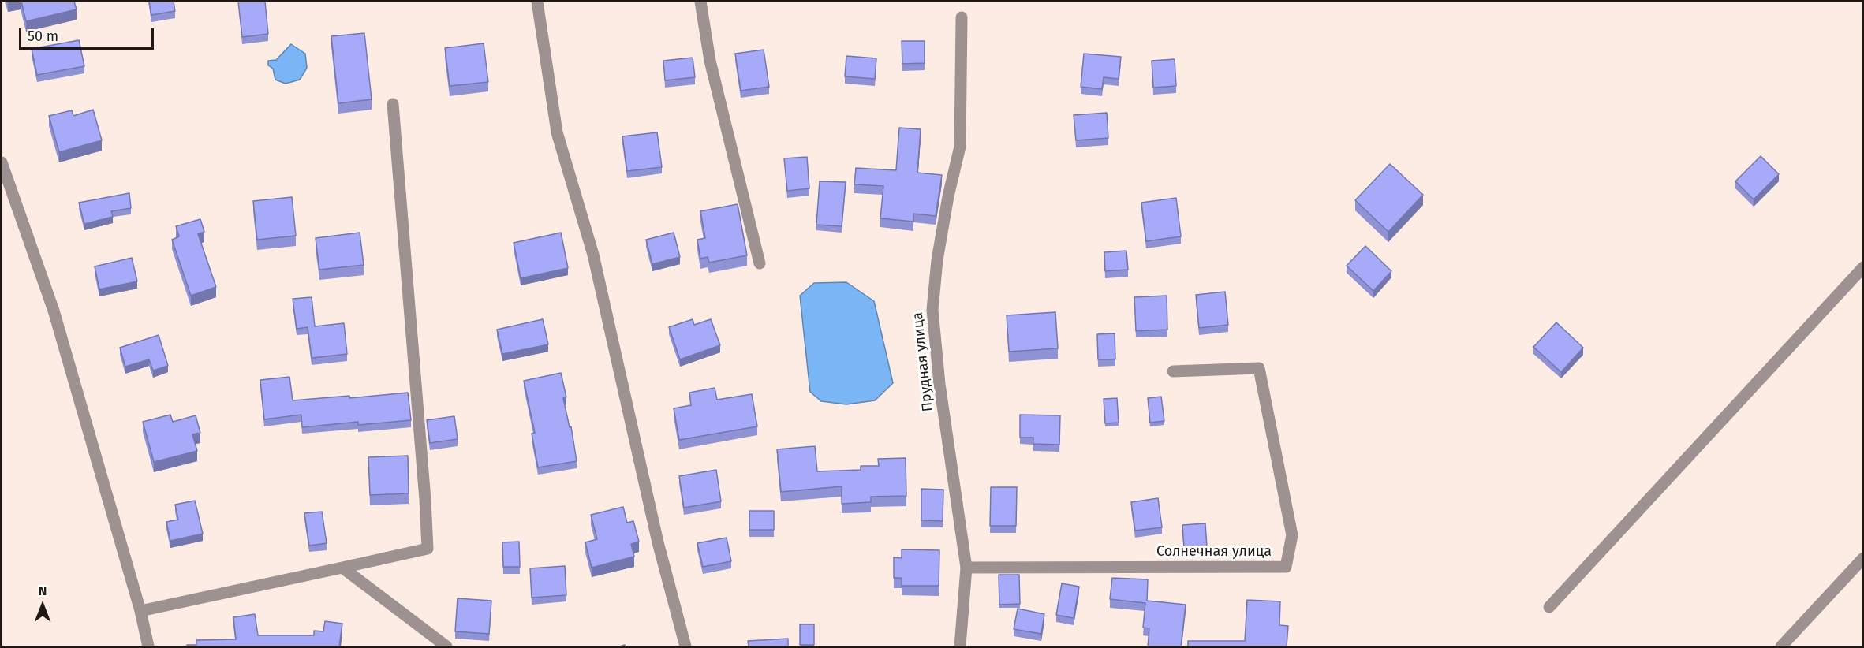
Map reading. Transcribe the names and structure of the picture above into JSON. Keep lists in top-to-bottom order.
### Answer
{
  "streets": {
    "street": ["Прудная улица", "Солнечная улица"]
  },
  "crossings": [
    ["Прудная улица", "Солнечная улица"]
  ],
  "scale_bar": "50 m",
  "north": "top"
}
